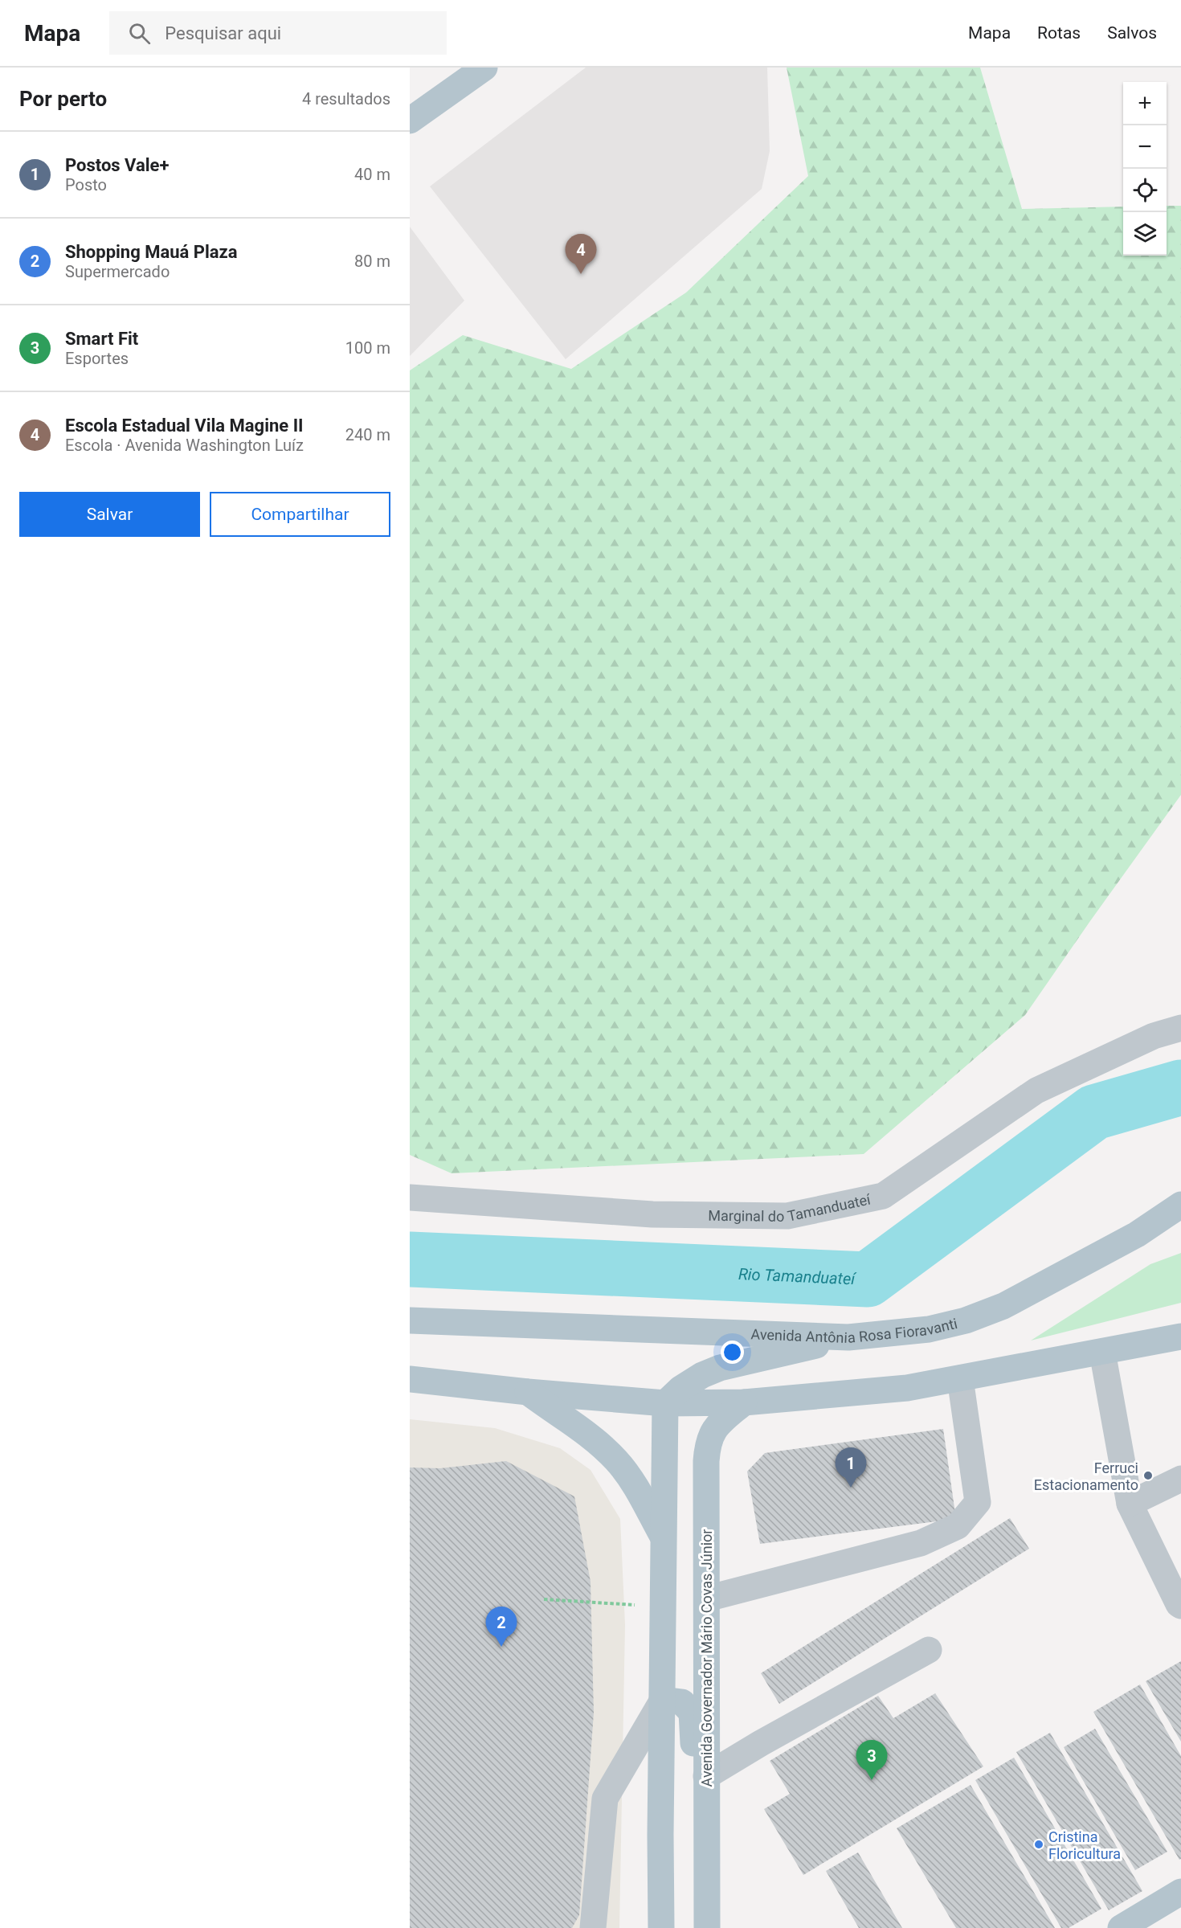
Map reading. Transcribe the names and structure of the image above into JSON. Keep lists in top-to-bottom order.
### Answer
{
  "streets": {
    "main road": ["Avenida Antônia Rosa Fioravanti", "Avenida Governador Mário Covas Júnior"],
    "street": ["Marginal do Tamanduateí"]
  },
  "water": ["Rio Tamanduateí"],
  "places": ["Ferruci Estacionamento", "Cristina Floricultura"],
  "page": {
    "header": "Mapa",
    "search": "Pesquisar aqui",
    "nav": ["Mapa", "Rotas", "Salvos"],
    "heading": ["Por perto", "4 resultados"],
    "map_buttons": ["+", "−"],
    "list": [
      {
        "mark": "1",
        "name": "Postos Vale+",
        "note": "Posto",
        "value": "40 m"
      },
      {
        "mark": "2",
        "name": "Shopping Mauá Plaza",
        "note": "Supermercado",
        "value": "80 m"
      },
      {
        "mark": "3",
        "name": "Smart Fit",
        "note": "Esportes",
        "value": "100 m"
      },
      {
        "mark": "4",
        "name": "Escola Estadual Vila Magine II",
        "note": "Escola · Avenida Washington Luíz",
        "value": "240 m"
      }
    ],
    "pins": [
      "4",
      "1",
      "2",
      "3"
    ],
    "buttons": ["Salvar", "Compartilhar"]
  }
}
